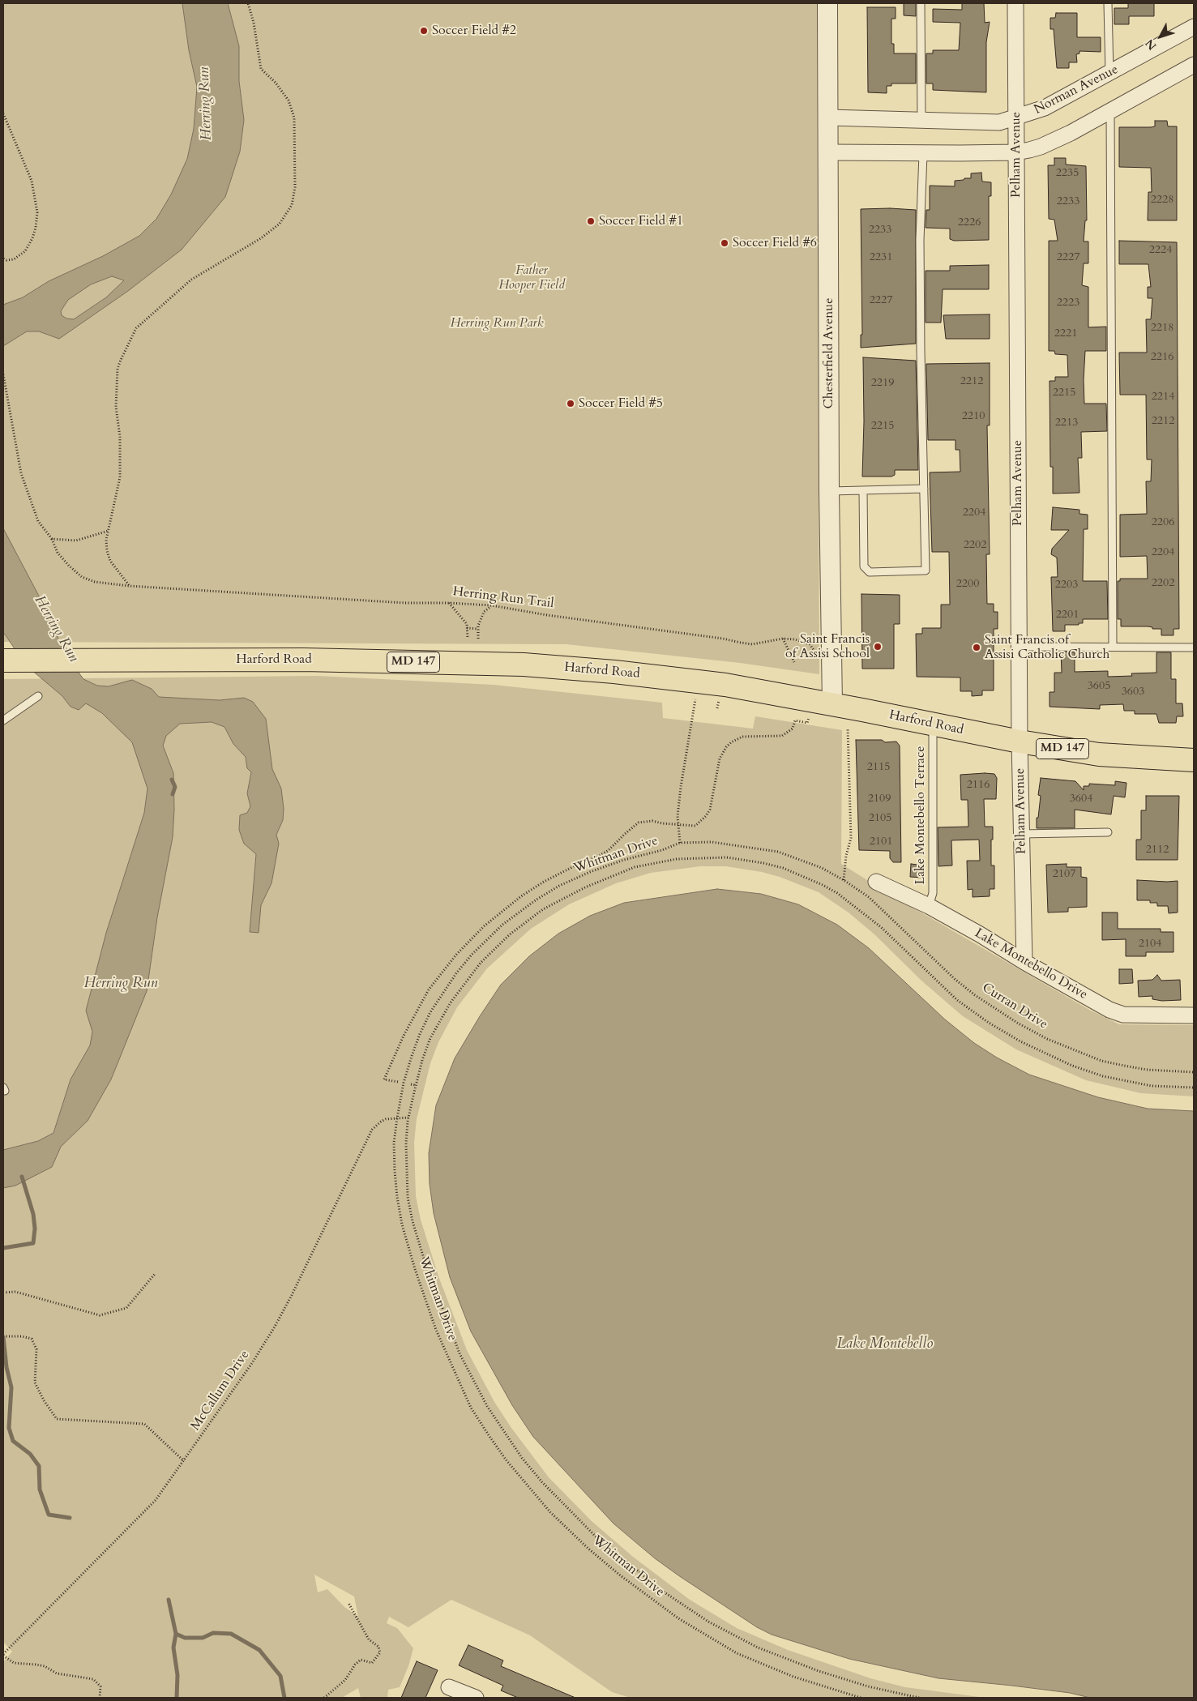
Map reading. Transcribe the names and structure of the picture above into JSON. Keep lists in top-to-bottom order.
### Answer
{
  "streets": {
    "main road": ["Harford Road", "MD 147"],
    "street": [
      "Norman Avenue",
      "Pelham Avenue",
      "Chesterfield Avenue",
      "Lake Montebello Drive"
    ],
    "lane": ["Lake Montebello Terrace"],
    "path": [
      "Herring Run Trail",
      "Whitman Drive",
      "Curran Drive",
      "McCallum Drive"
    ]
  },
  "crossings": [
    ["Norman Avenue", "Pelham Avenue"],
    ["Norman Avenue", "Chesterfield Avenue"],
    ["Pelham Avenue", "Harford Road"],
    ["Pelham Avenue", "Lake Montebello Drive"],
    ["Chesterfield Avenue", "Harford Road"],
    ["Harford Road", "Lake Montebello Terrace"],
    ["Lake Montebello Terrace", "Lake Montebello Drive"],
    ["Whitman Drive", "McCallum Drive"]
  ],
  "water": ["Herring Run", "Lake Montebello"],
  "parks": ["Father Hooper Field", "Herring Run Park"],
  "places": [
    "Soccer Field #2",
    "Soccer Field #1",
    "Soccer Field #6",
    "Soccer Field #5",
    "Saint Francis of Assisi School",
    "Saint Francis of Assisi Catholic Church"
  ],
  "house_numbers": [
    "2235",
    "2228",
    "2233",
    "2226",
    "2233",
    "2224",
    "2231",
    "2227",
    "2227",
    "2223",
    "2218",
    "2221",
    "2216",
    "2212",
    "2219",
    "2215",
    "2214",
    "2210",
    "2212",
    "2213",
    "2215",
    "2204",
    "2206",
    "2202",
    "2204",
    "2202",
    "2200",
    "2203",
    "2201",
    "3605",
    "3603",
    "2115",
    "2116",
    "2109",
    "3604",
    "2105",
    "2101",
    "2112",
    "2107",
    "2104"
  ],
  "north": "bottom left"
}
